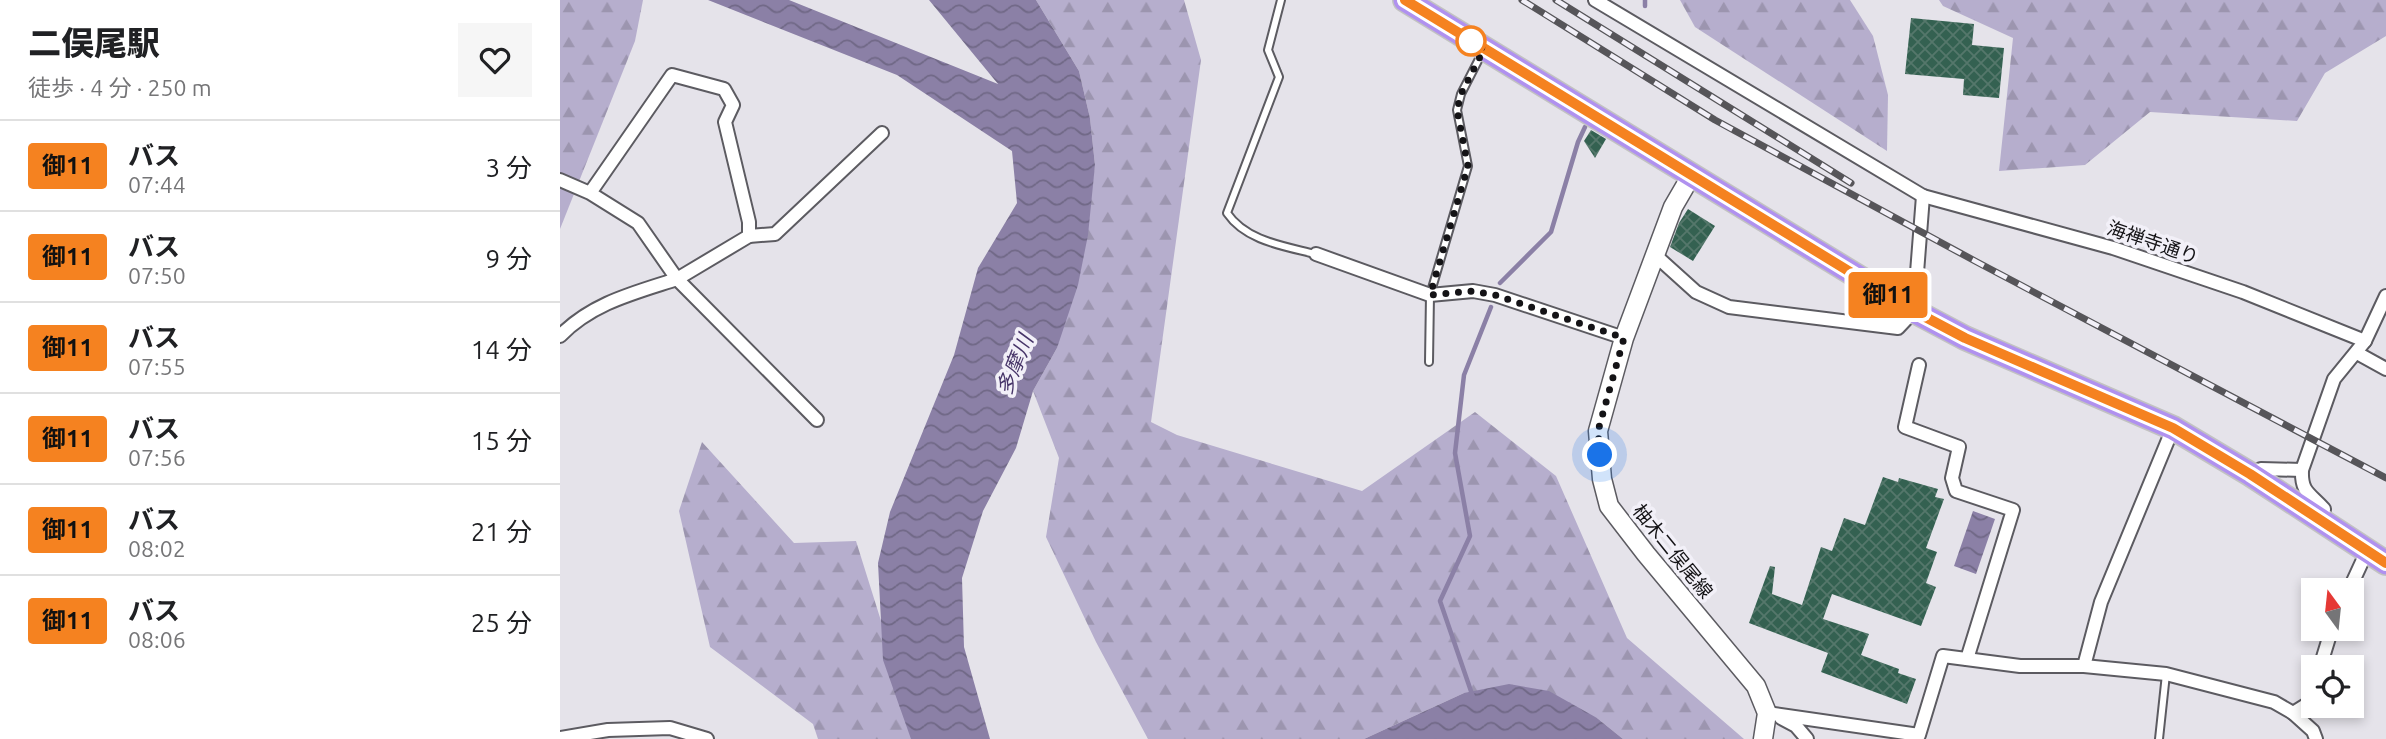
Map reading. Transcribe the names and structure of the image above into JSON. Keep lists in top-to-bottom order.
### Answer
{
  "streets": {
    "main road": ["柚木二俣尾線"],
    "street": ["海禅寺通り"]
  },
  "water": ["多摩川"],
  "lines": ["bus line 御11"],
  "north": "top",
  "page": {
    "heading": ["二俣尾駅", "徒歩 · 4 分 · 250 m"],
    "on_map": "御11",
    "list": [
      {
        "mark": "御11",
        "name": "バス",
        "note": "07:44",
        "value": "3 分"
      },
      {
        "mark": "御11",
        "name": "バス",
        "note": "07:50",
        "value": "9 分"
      },
      {
        "mark": "御11",
        "name": "バス",
        "note": "07:55",
        "value": "14 分"
      },
      {
        "mark": "御11",
        "name": "バス",
        "note": "07:56",
        "value": "15 分"
      },
      {
        "mark": "御11",
        "name": "バス",
        "note": "08:02",
        "value": "21 分"
      },
      {
        "mark": "御11",
        "name": "バス",
        "note": "08:06",
        "value": "25 分"
      }
    ]
  }
}
